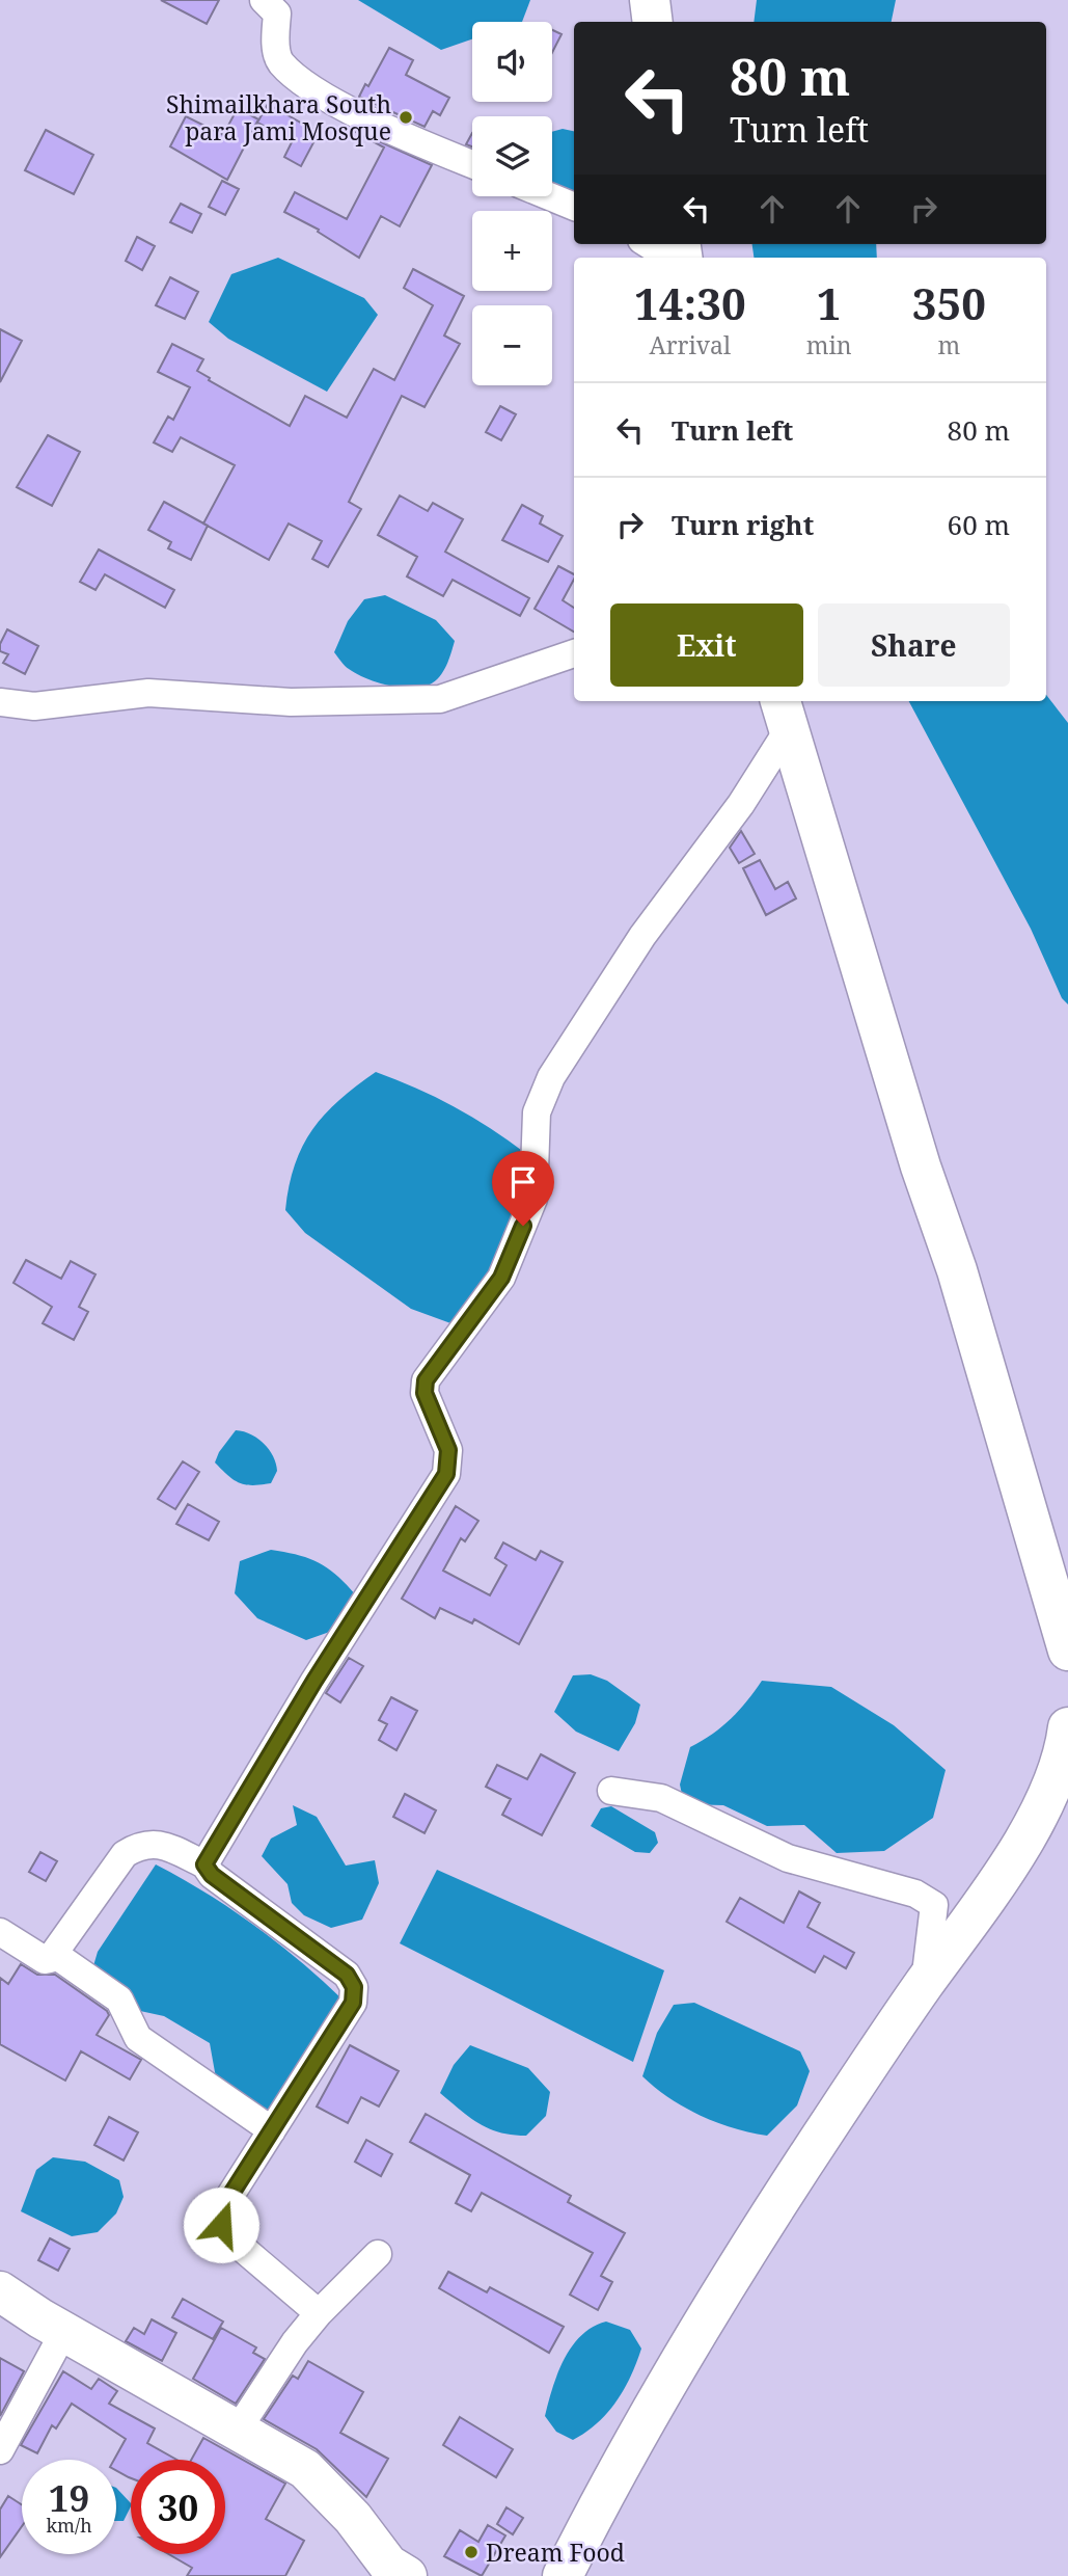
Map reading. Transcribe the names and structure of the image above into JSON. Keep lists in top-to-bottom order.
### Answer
{
  "places": ["Shimailkhara South para Jami Mosque", "Dream Food"],
  "page": {
    "map_buttons": ["+", "−"],
    "turn": ["80 m", "Turn left"],
    "eta": [
      "14:30",
      "Arrival",
      "1",
      "min",
      "350",
      "m"
    ],
    "list": [
      {
        "name": "Turn left",
        "value": "80 m"
      },
      {
        "name": "Turn right",
        "value": "60 m"
      }
    ],
    "buttons": ["Exit", "Share"],
    "speed": "19 km/h",
    "limit": "30"
  }
}
